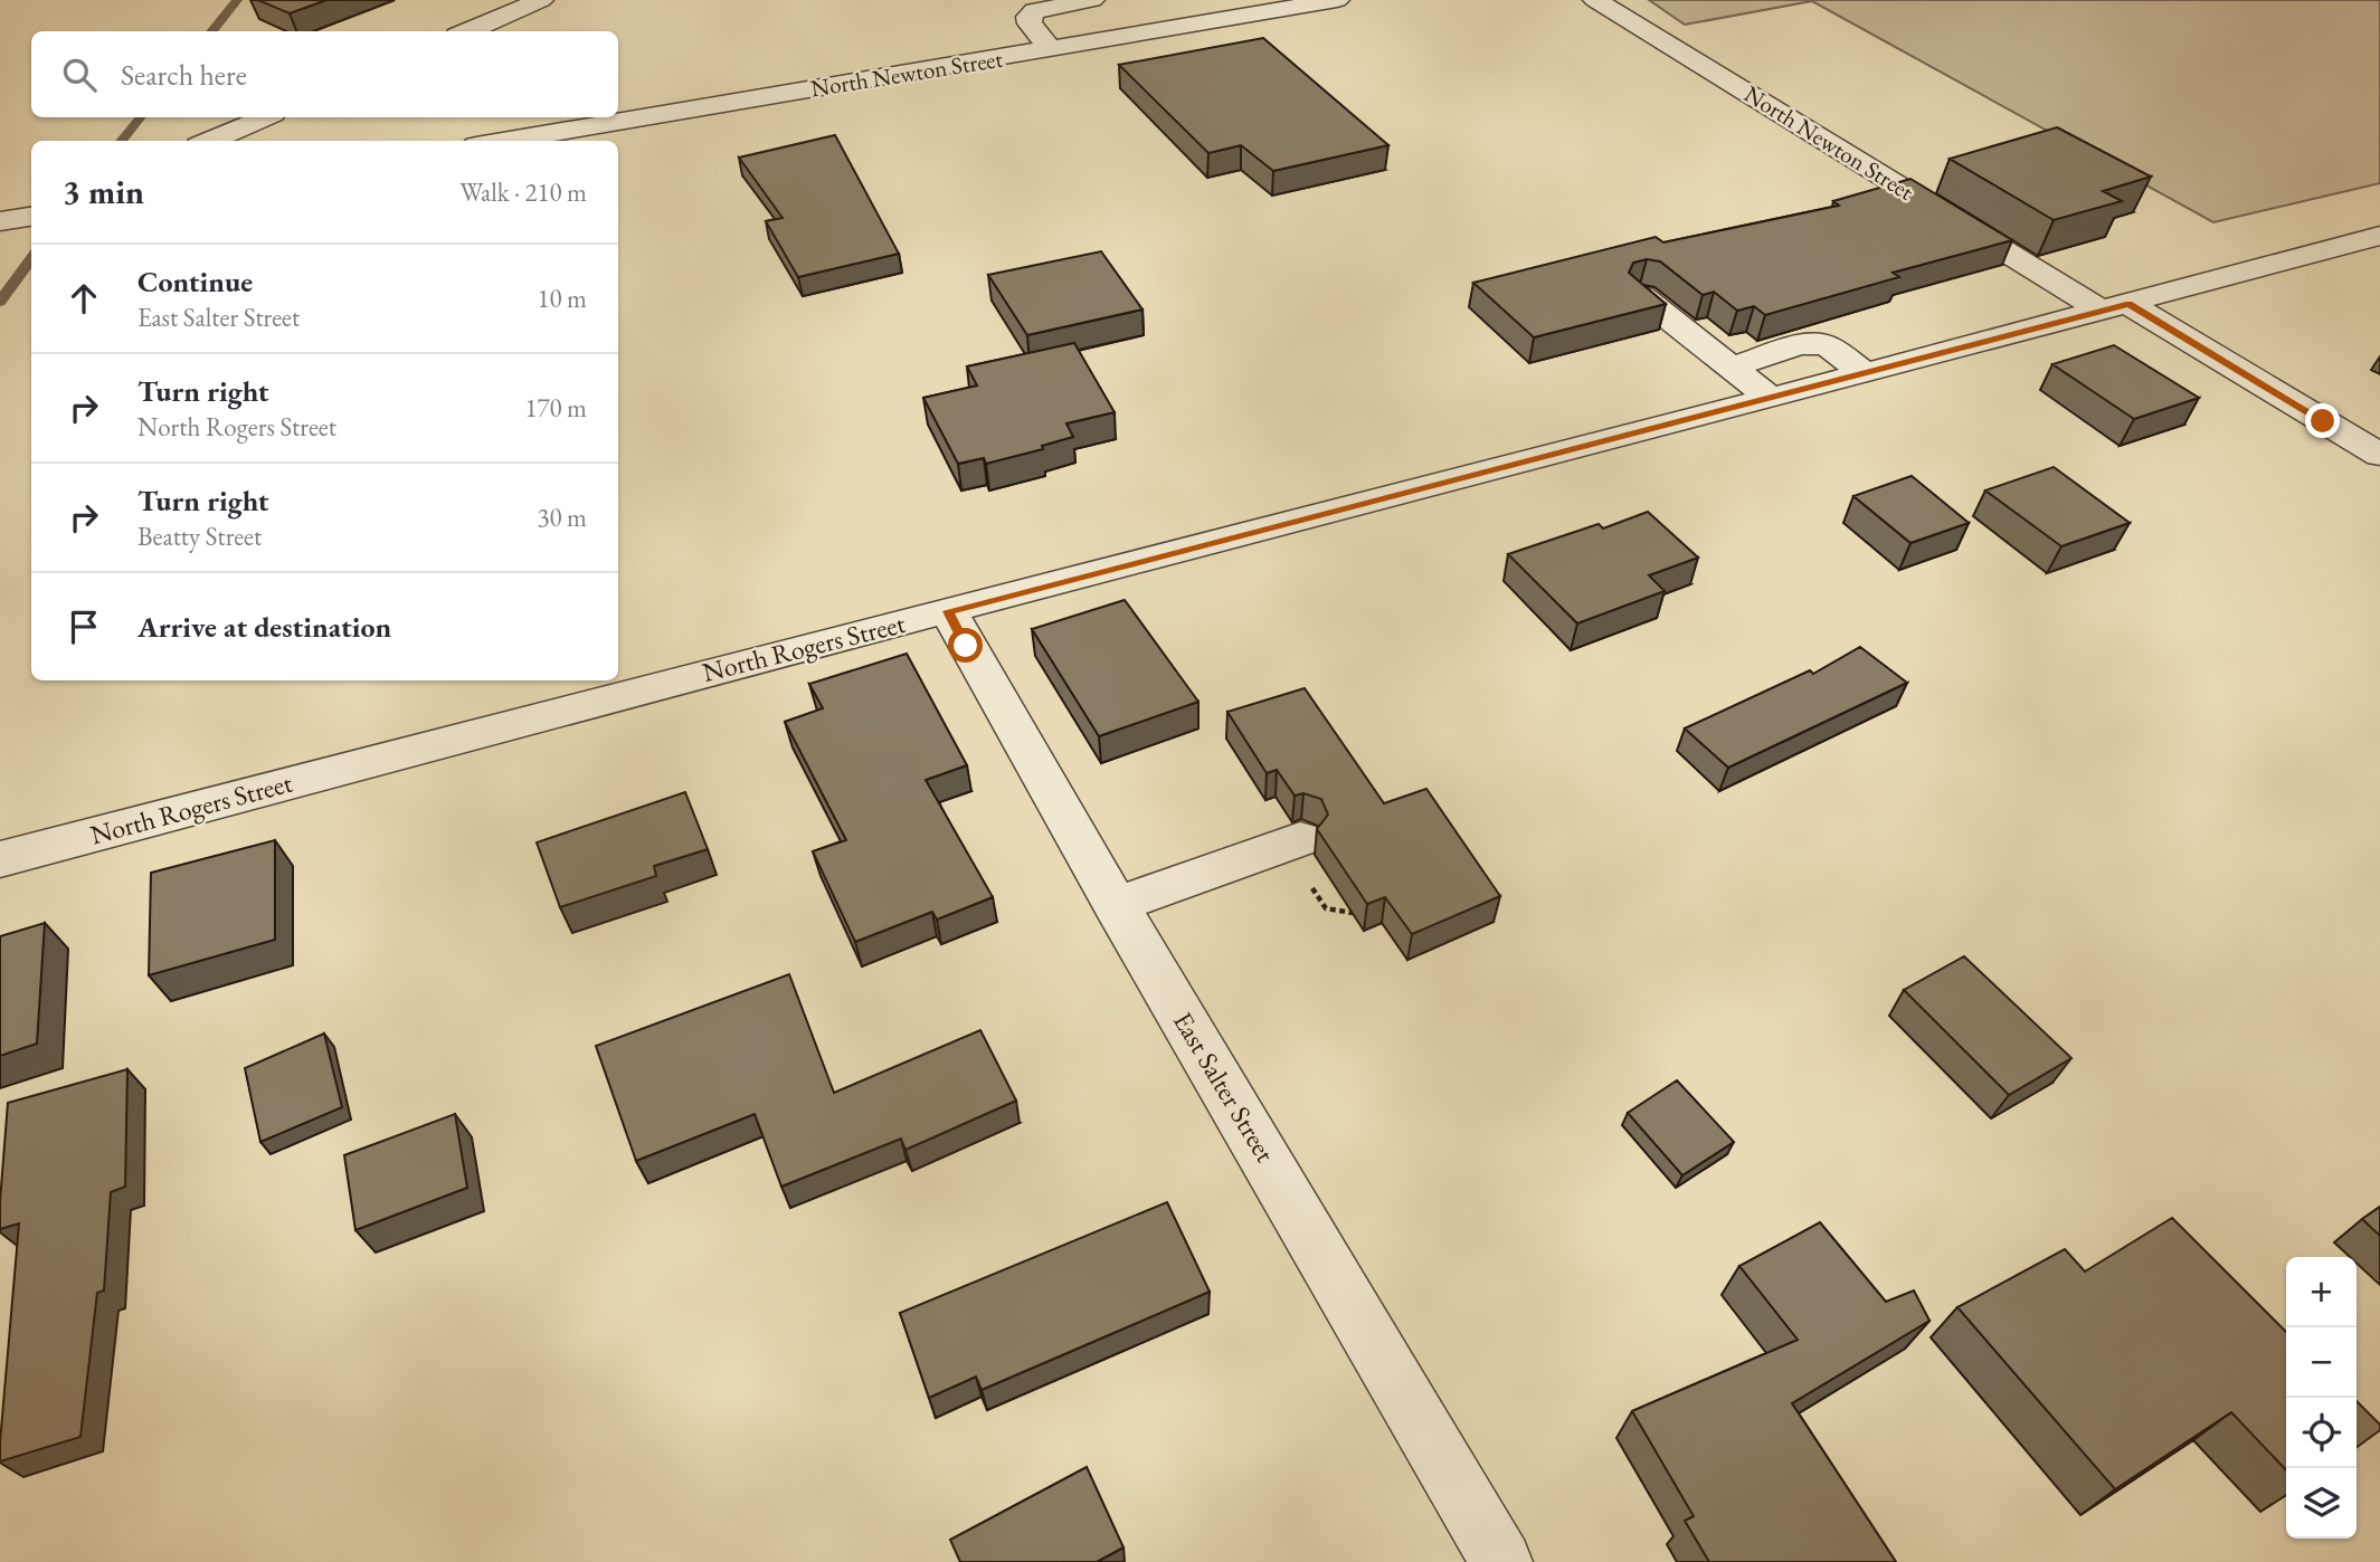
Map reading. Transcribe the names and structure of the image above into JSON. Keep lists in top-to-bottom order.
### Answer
{
  "streets": {
    "street": ["North Newton Street", "North Rogers Street", "East Salter Street"]
  },
  "crossings": [
    ["North Newton Street", "North Rogers Street"],
    ["North Rogers Street", "East Salter Street"]
  ],
  "page": {
    "search": "Search here",
    "heading": ["3 min", "Walk · 210 m"],
    "list": [
      ["Continue", "East Salter Street", "10 m"],
      ["Turn right", "North Rogers Street", "170 m"],
      ["Turn right", "Beatty Street", "30 m"],
      "Arrive at destination"
    ],
    "map_buttons": ["+", "−"]
  }
}
